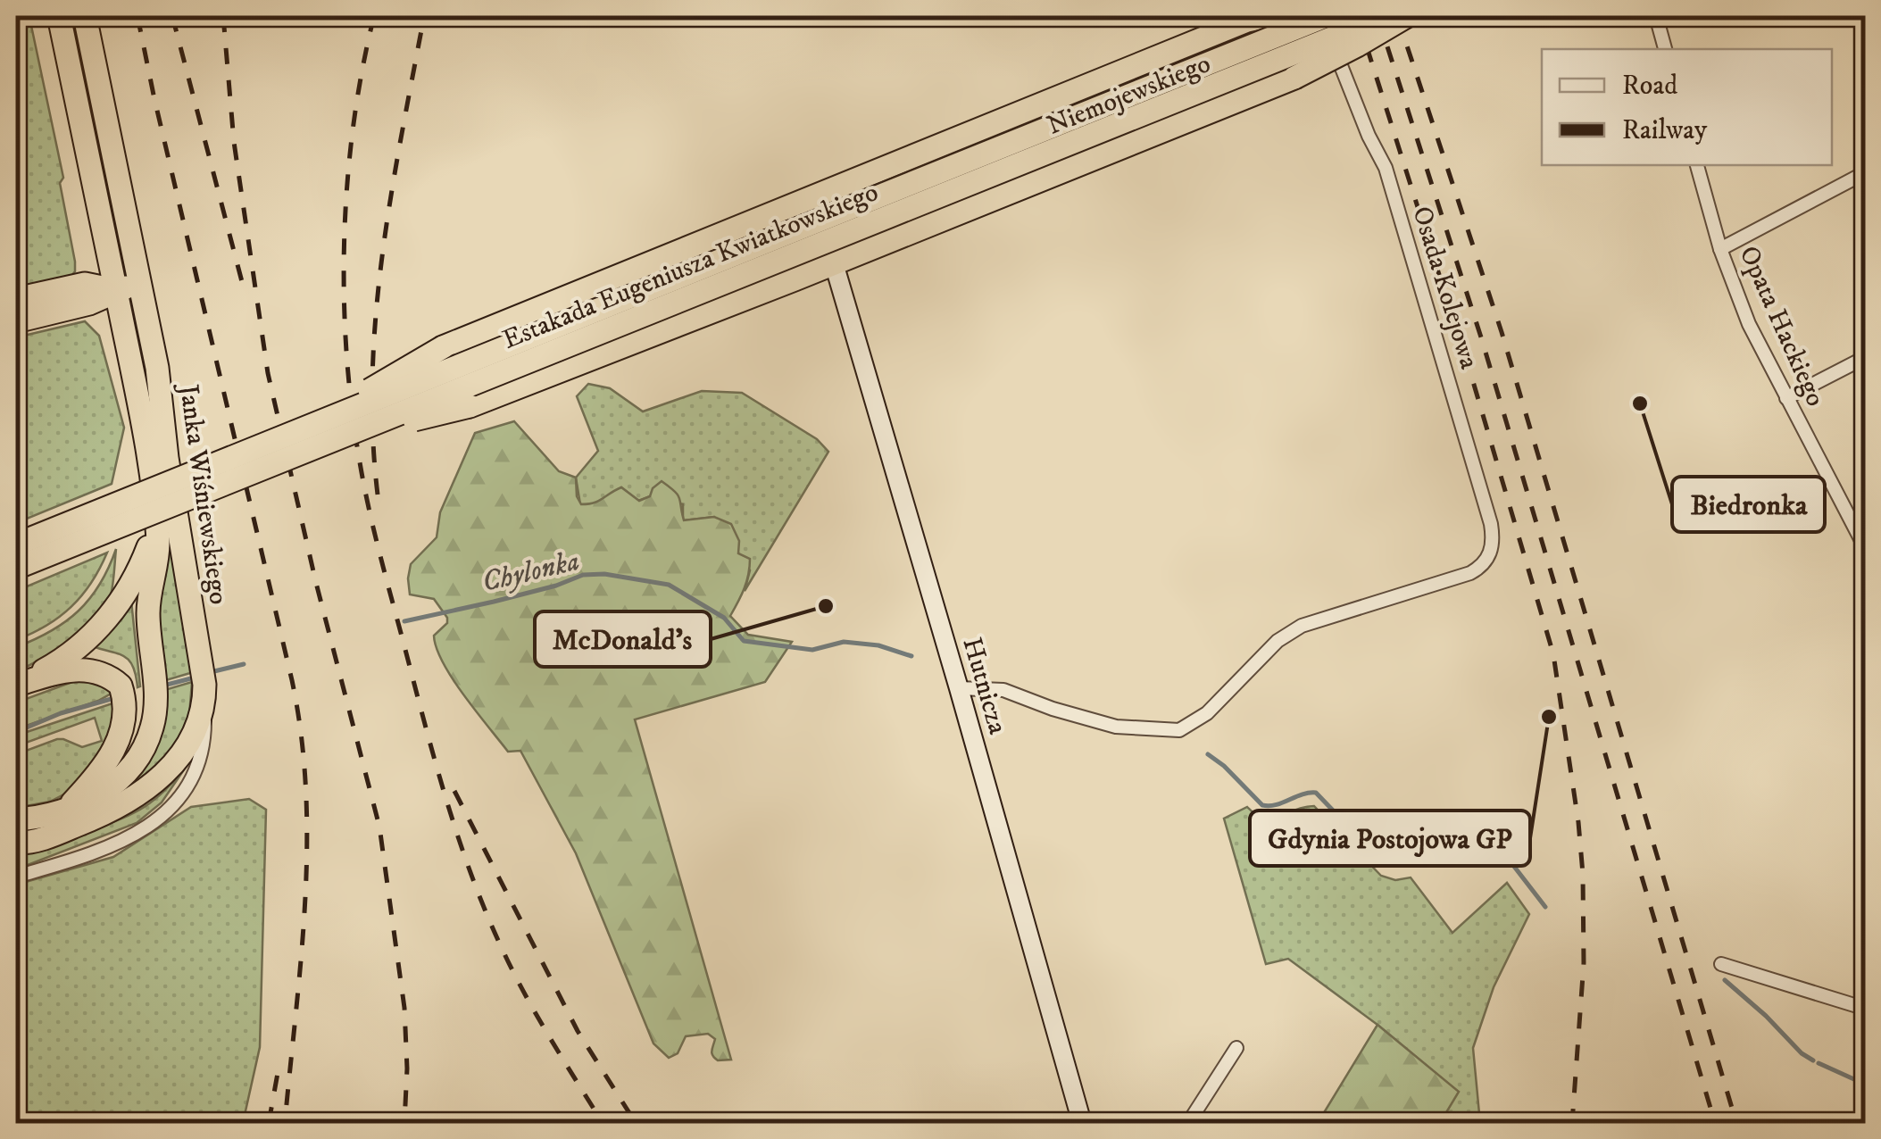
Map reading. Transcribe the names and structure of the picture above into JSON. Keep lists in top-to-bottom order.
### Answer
{
  "streets": {
    "highway": ["Estakada Eugeniusza Kwiatkowskiego", "Janka Wiśniewskiego"],
    "main road": ["Hutnicza"],
    "street": ["Niemojewskiego", "Osada Kolejowa", "Opata Hackiego"]
  },
  "crossings": [
    ["Niemojewskiego", "Estakada Eugeniusza Kwiatkowskiego"],
    ["Niemojewskiego", "Osada Kolejowa"],
    ["Estakada Eugeniusza Kwiatkowskiego", "Osada Kolejowa"],
    ["Osada Kolejowa", "Hutnicza"]
  ],
  "water": ["Chylonka"],
  "places": ["Biedronka", "McDonald's", "Gdynia Postojowa GP"],
  "legend": ["Road", "Railway"]
}
